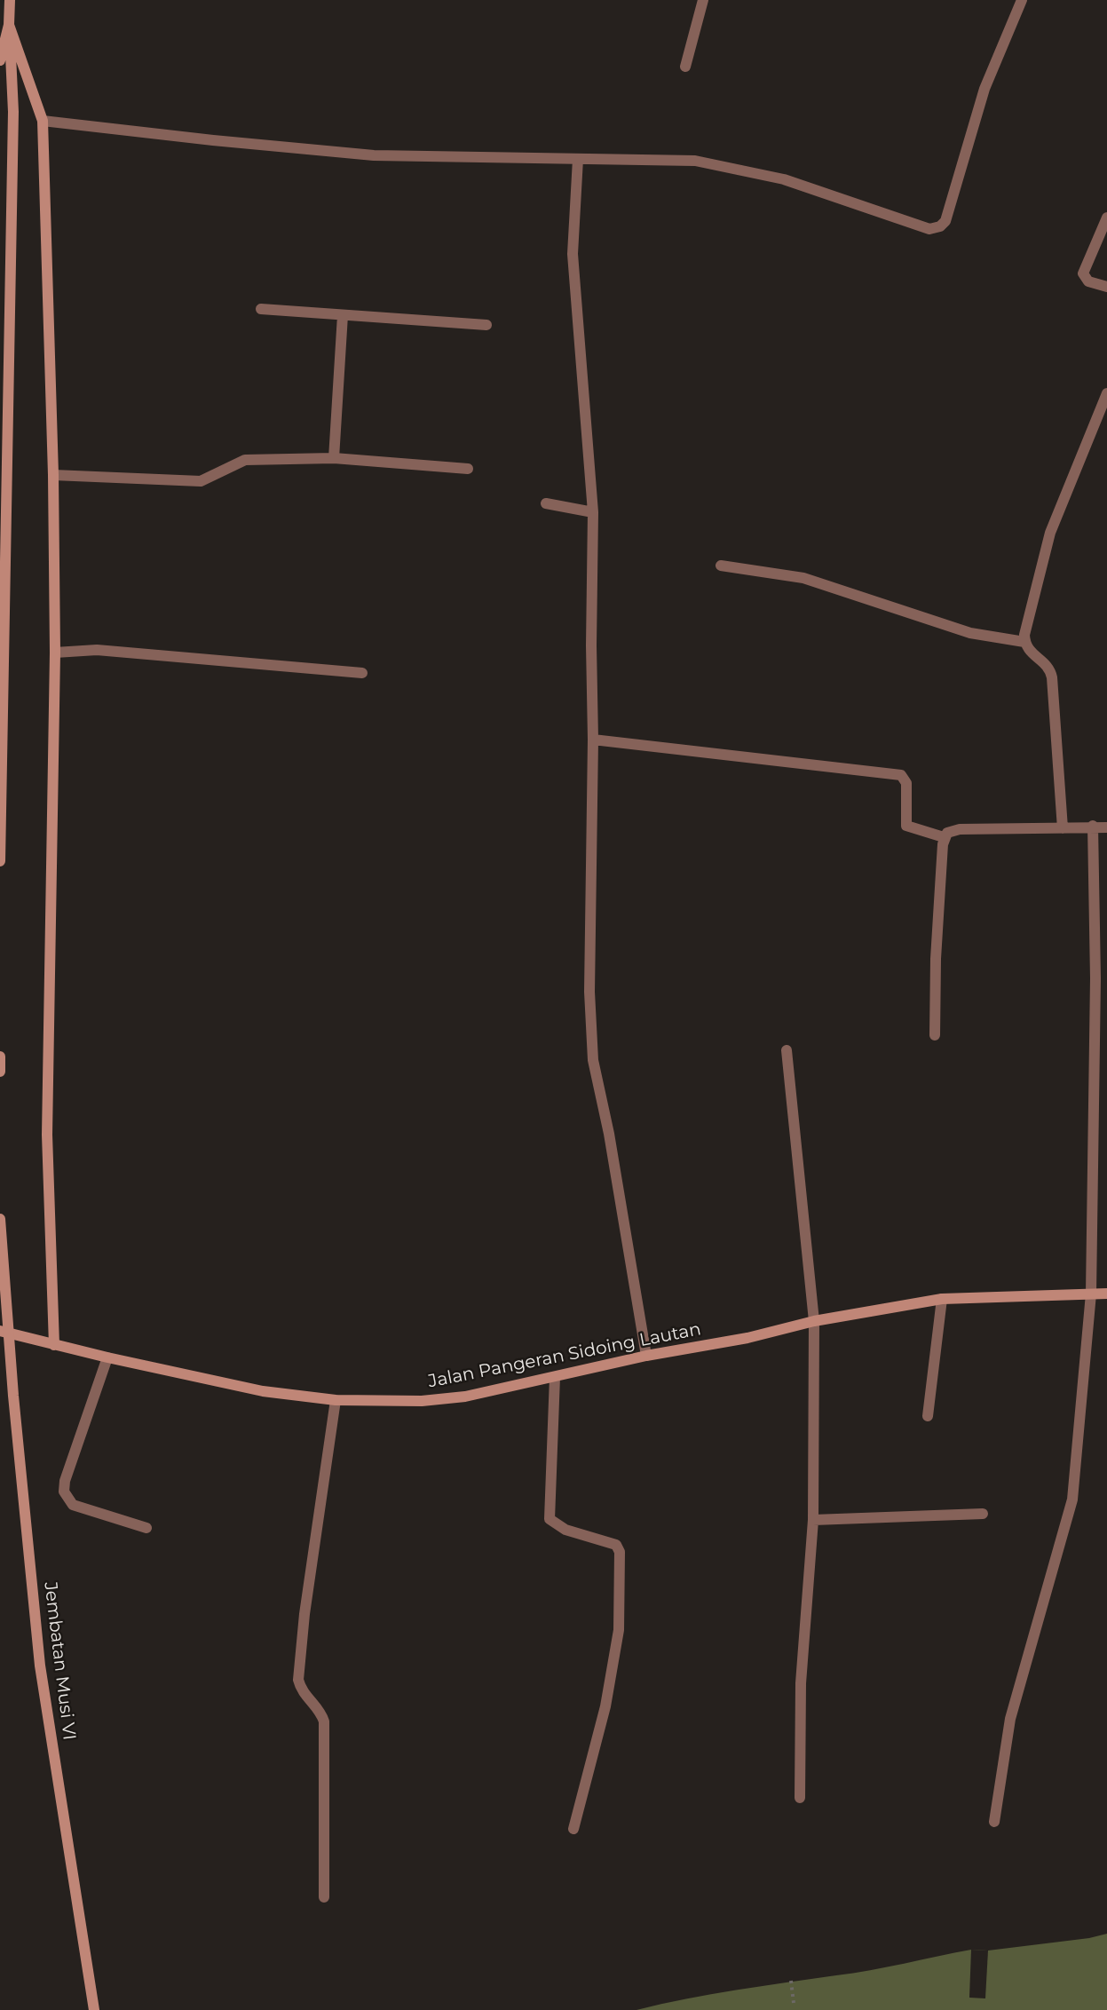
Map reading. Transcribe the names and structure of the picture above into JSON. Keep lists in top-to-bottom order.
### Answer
{
  "streets": {
    "street": ["Jalan Pangeran Sidoing Lautan", "Jembatan Musi VI"]
  }
}
